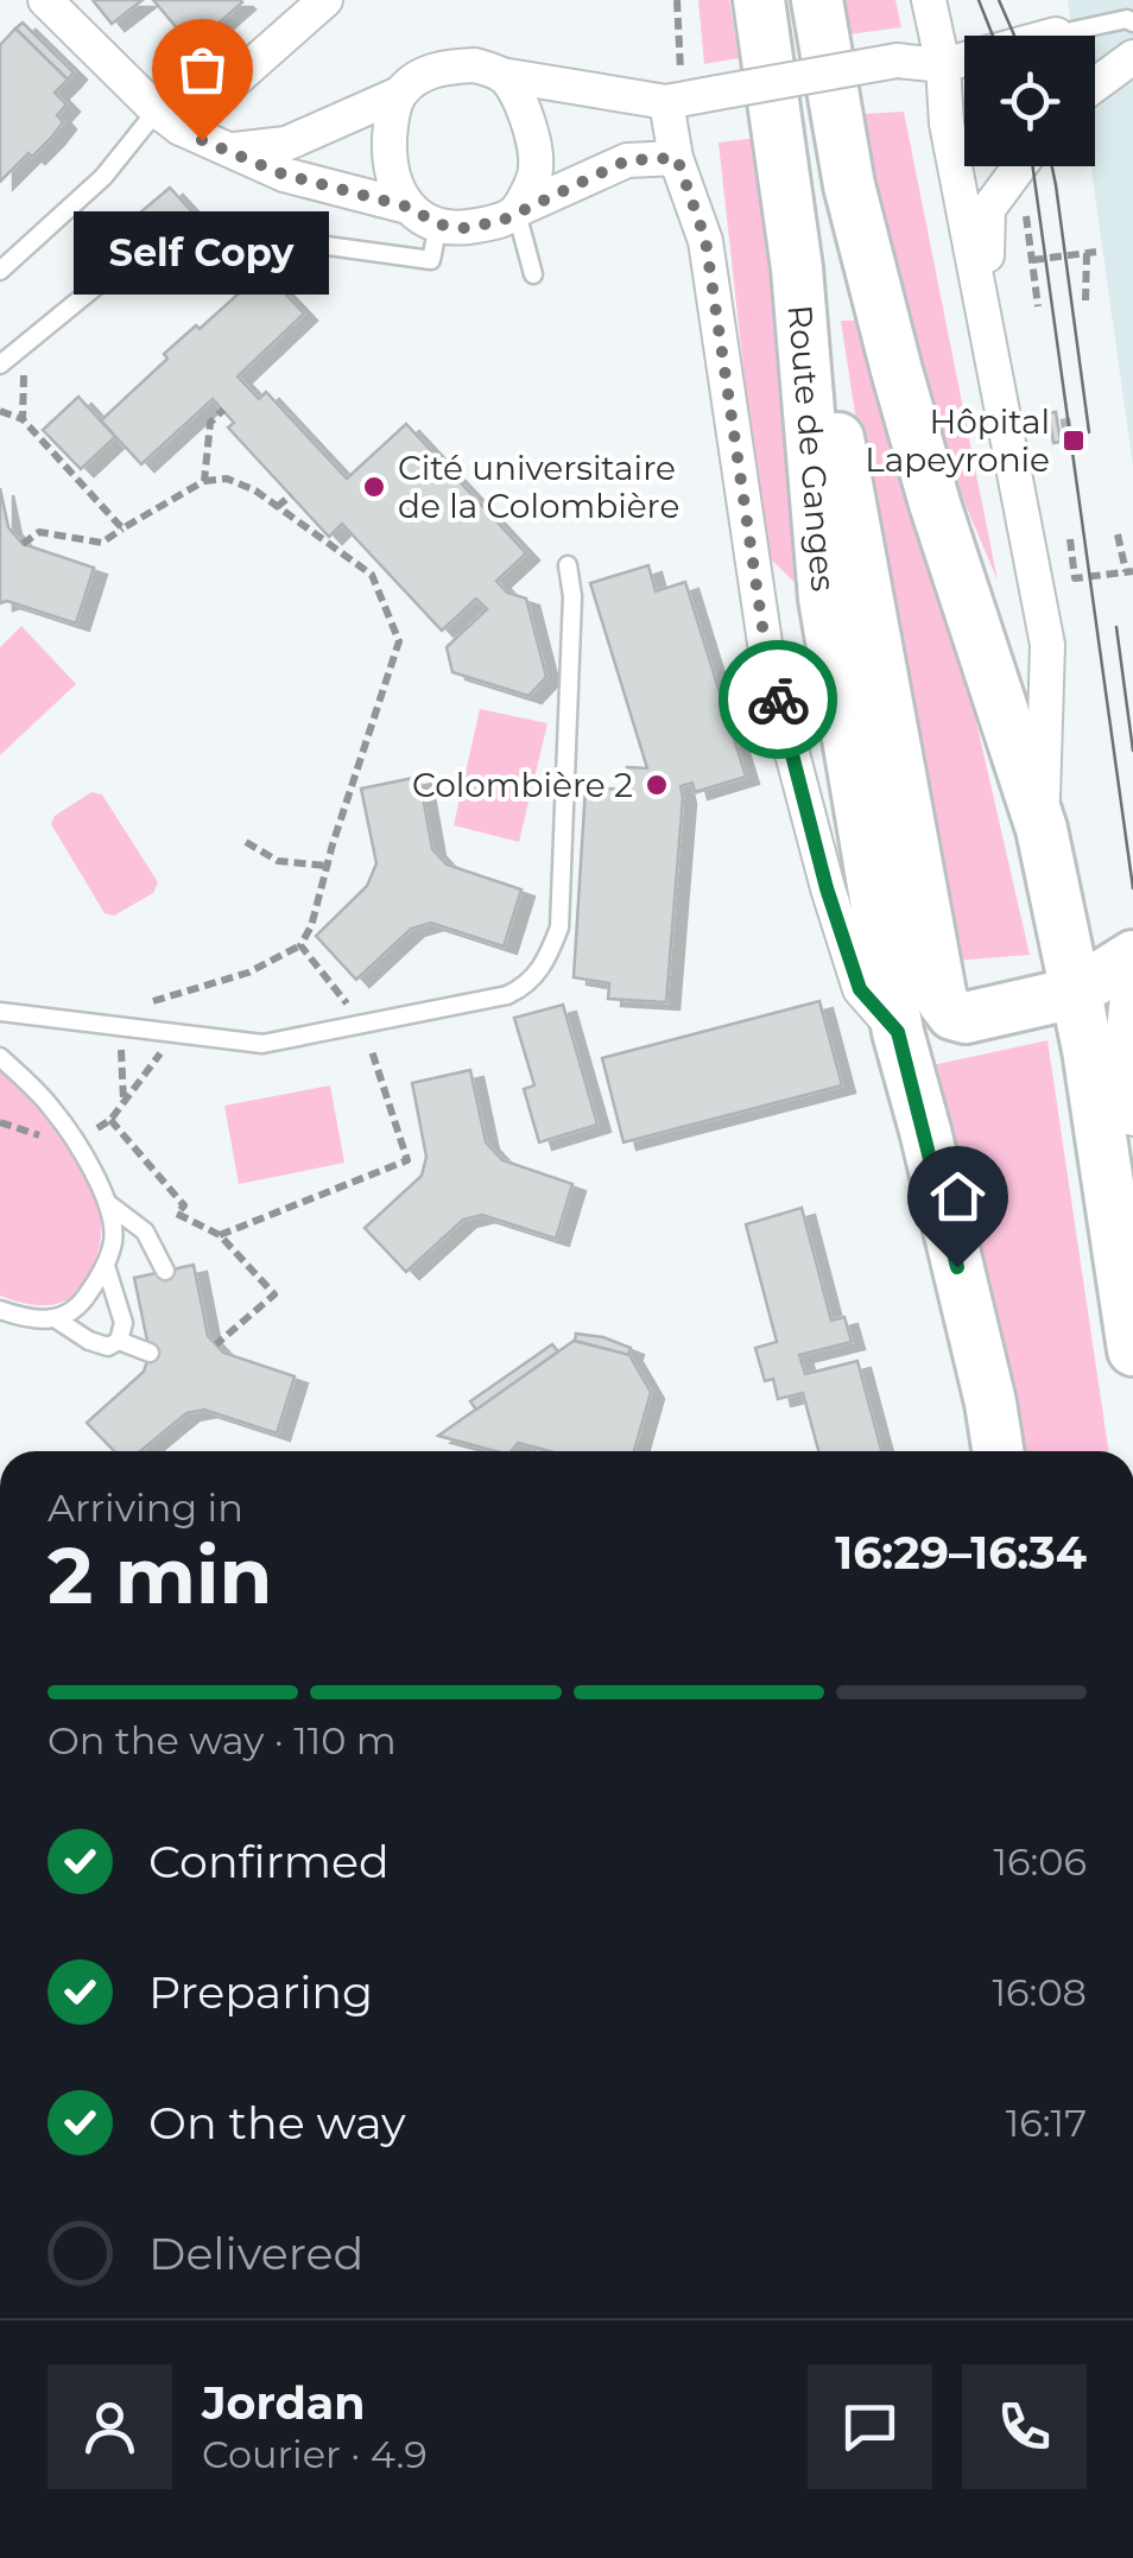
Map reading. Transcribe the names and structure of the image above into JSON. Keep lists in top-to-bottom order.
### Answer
{
  "streets": {
    "main road": ["Route de Ganges"]
  },
  "places": {
    "other": ["Self Copy", "Cité universitaire de la Colombière", "Colombière 2"],
    "transit": ["Hôpital Lapeyronie"]
  },
  "page": {
    "bubble": "Self Copy",
    "heading": ["2 min", "Arriving in", "16:29–16:34"],
    "panel": ["Jordan", "Courier · 4.9"],
    "bar": "On the way · 110 m",
    "list": [
      ["Confirmed", "16:06"],
      ["Preparing", "16:08"],
      ["On the way", "16:17"],
      "Delivered"
    ]
  }
}
